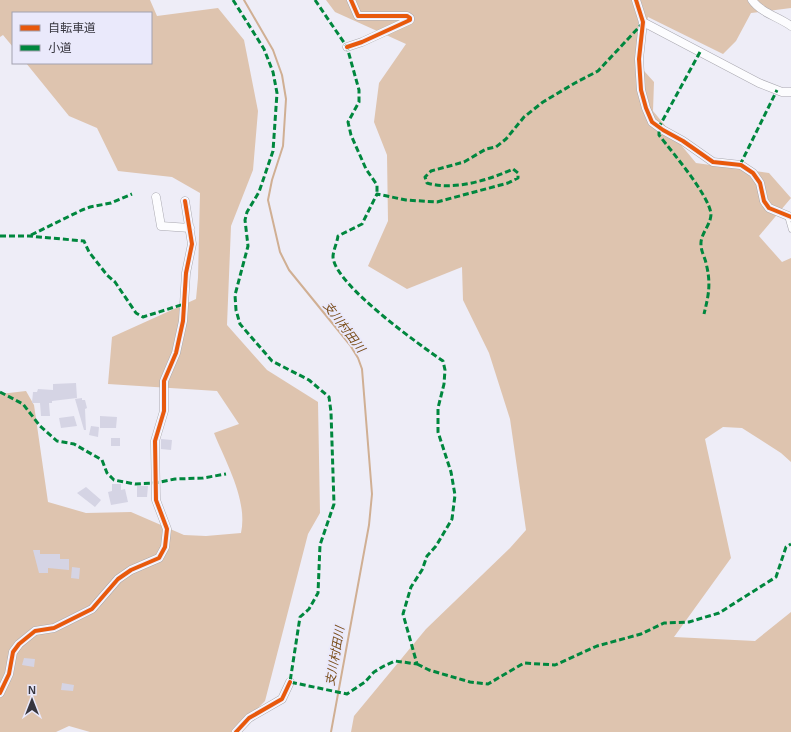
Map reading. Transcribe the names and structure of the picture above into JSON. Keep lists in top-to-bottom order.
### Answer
{
  "water": ["支川村田川"],
  "legend": ["自転車道", "小道"],
  "north": "top"
}
